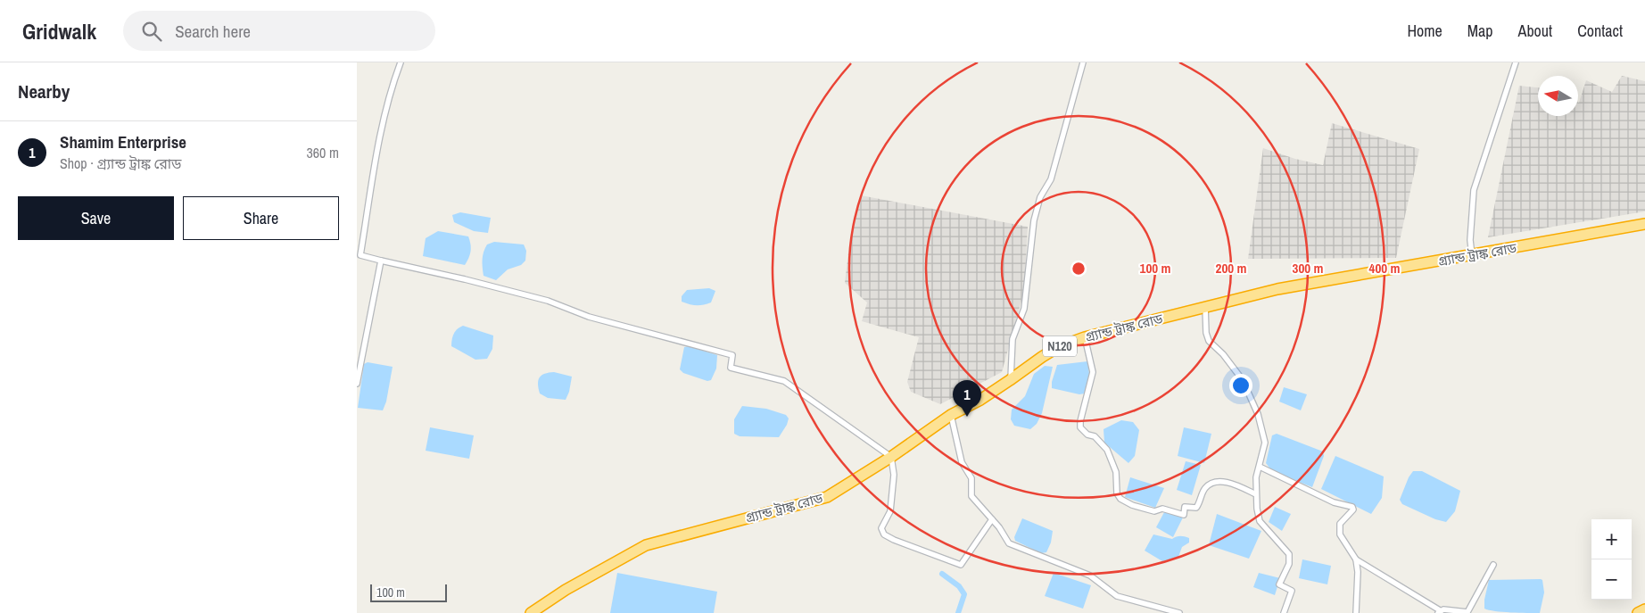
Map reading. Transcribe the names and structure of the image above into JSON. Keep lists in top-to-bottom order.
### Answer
{
  "streets": {
    "highway": ["গ্র্যান্ড ট্রাঙ্ক রোড", "N120"]
  },
  "scale_bar": "100 m",
  "north": "left",
  "page": {
    "header": "Gridwalk",
    "search": "Search here",
    "nav": [
      "Home",
      "Map",
      "About",
      "Contact"
    ],
    "heading": "Nearby",
    "list": [
      {
        "mark": "1",
        "name": "Shamim Enterprise",
        "note": "Shop · গ্র্যান্ড ট্রাঙ্ক রোড",
        "value": "360 m"
      }
    ],
    "buttons": ["Save", "Share"],
    "pins": "1",
    "map_buttons": ["+", "−"],
    "scale": "100 m"
  },
  "rings": [
    "100 m",
    "200 m",
    "300 m",
    "400 m"
  ]
}
